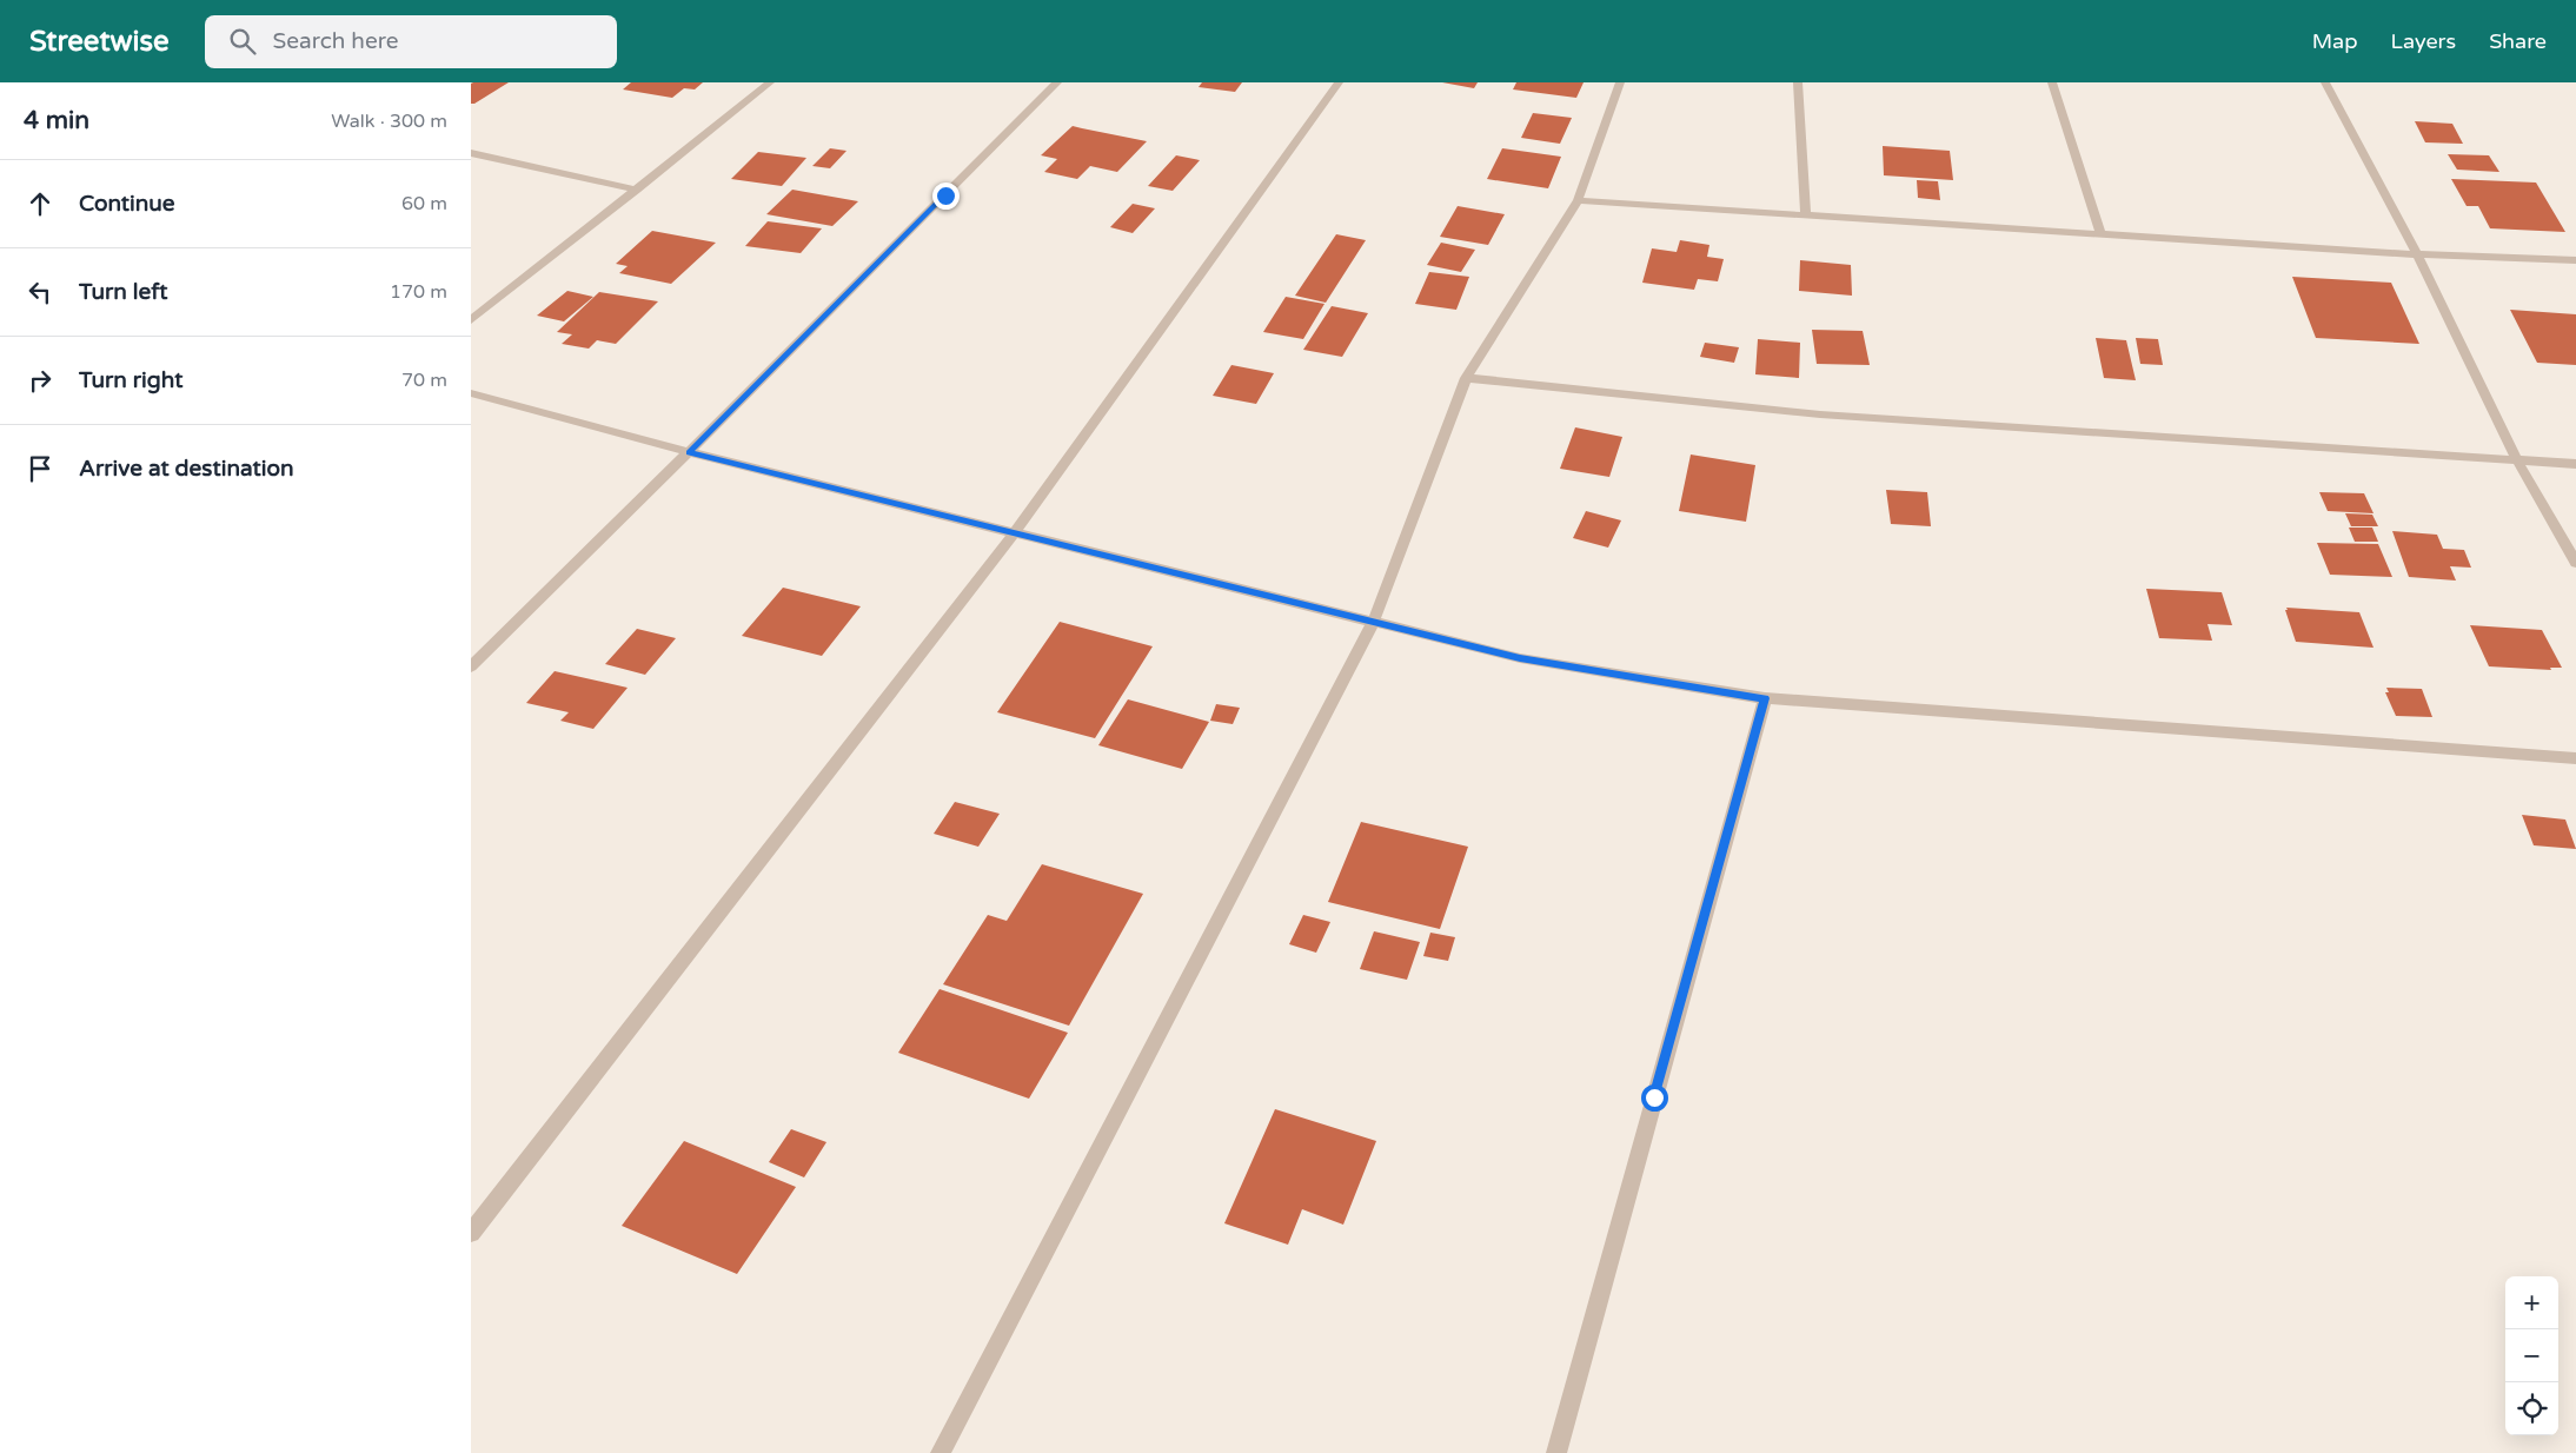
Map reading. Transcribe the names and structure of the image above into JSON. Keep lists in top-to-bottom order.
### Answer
{
  "page": {
    "header": "Streetwise",
    "search": "Search here",
    "nav": ["Map", "Layers", "Share"],
    "heading": ["4 min", "Walk · 300 m"],
    "list": [
      ["Continue", "60 m"],
      ["Turn left", "170 m"],
      ["Turn right", "70 m"],
      "Arrive at destination"
    ],
    "map_buttons": ["+", "−"]
  }
}
